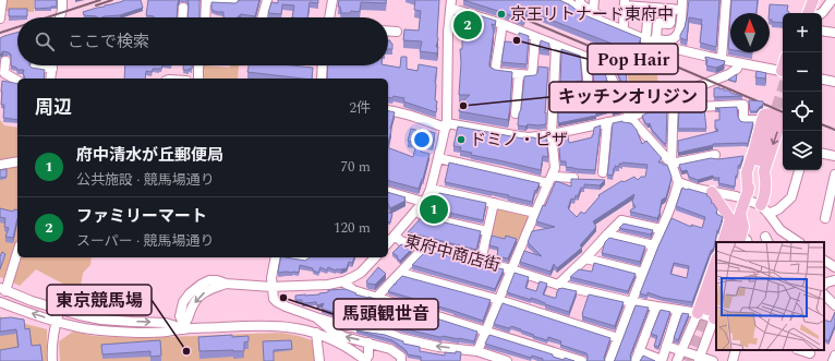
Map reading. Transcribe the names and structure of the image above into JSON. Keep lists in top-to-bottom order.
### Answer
{
  "streets": {
    "street": ["東府中商店街"]
  },
  "places": [
    "京王リトナード東府中",
    "Pop Hair",
    "キッチンオリジン",
    "ドミノ・ピザ",
    "馬頭観世音",
    "東京競馬場"
  ],
  "north": "top",
  "page": {
    "pins": ["2", "1"],
    "map_buttons": ["+", "−"],
    "search": "ここで検索",
    "heading": ["周辺", "2件"],
    "list": [
      {
        "mark": "1",
        "name": "府中清水が丘郵便局",
        "note": "公共施設 · 競馬場通り",
        "value": "70 m"
      },
      {
        "mark": "2",
        "name": "ファミリーマート",
        "note": "スーパー · 競馬場通り",
        "value": "120 m"
      }
    ]
  }
}
